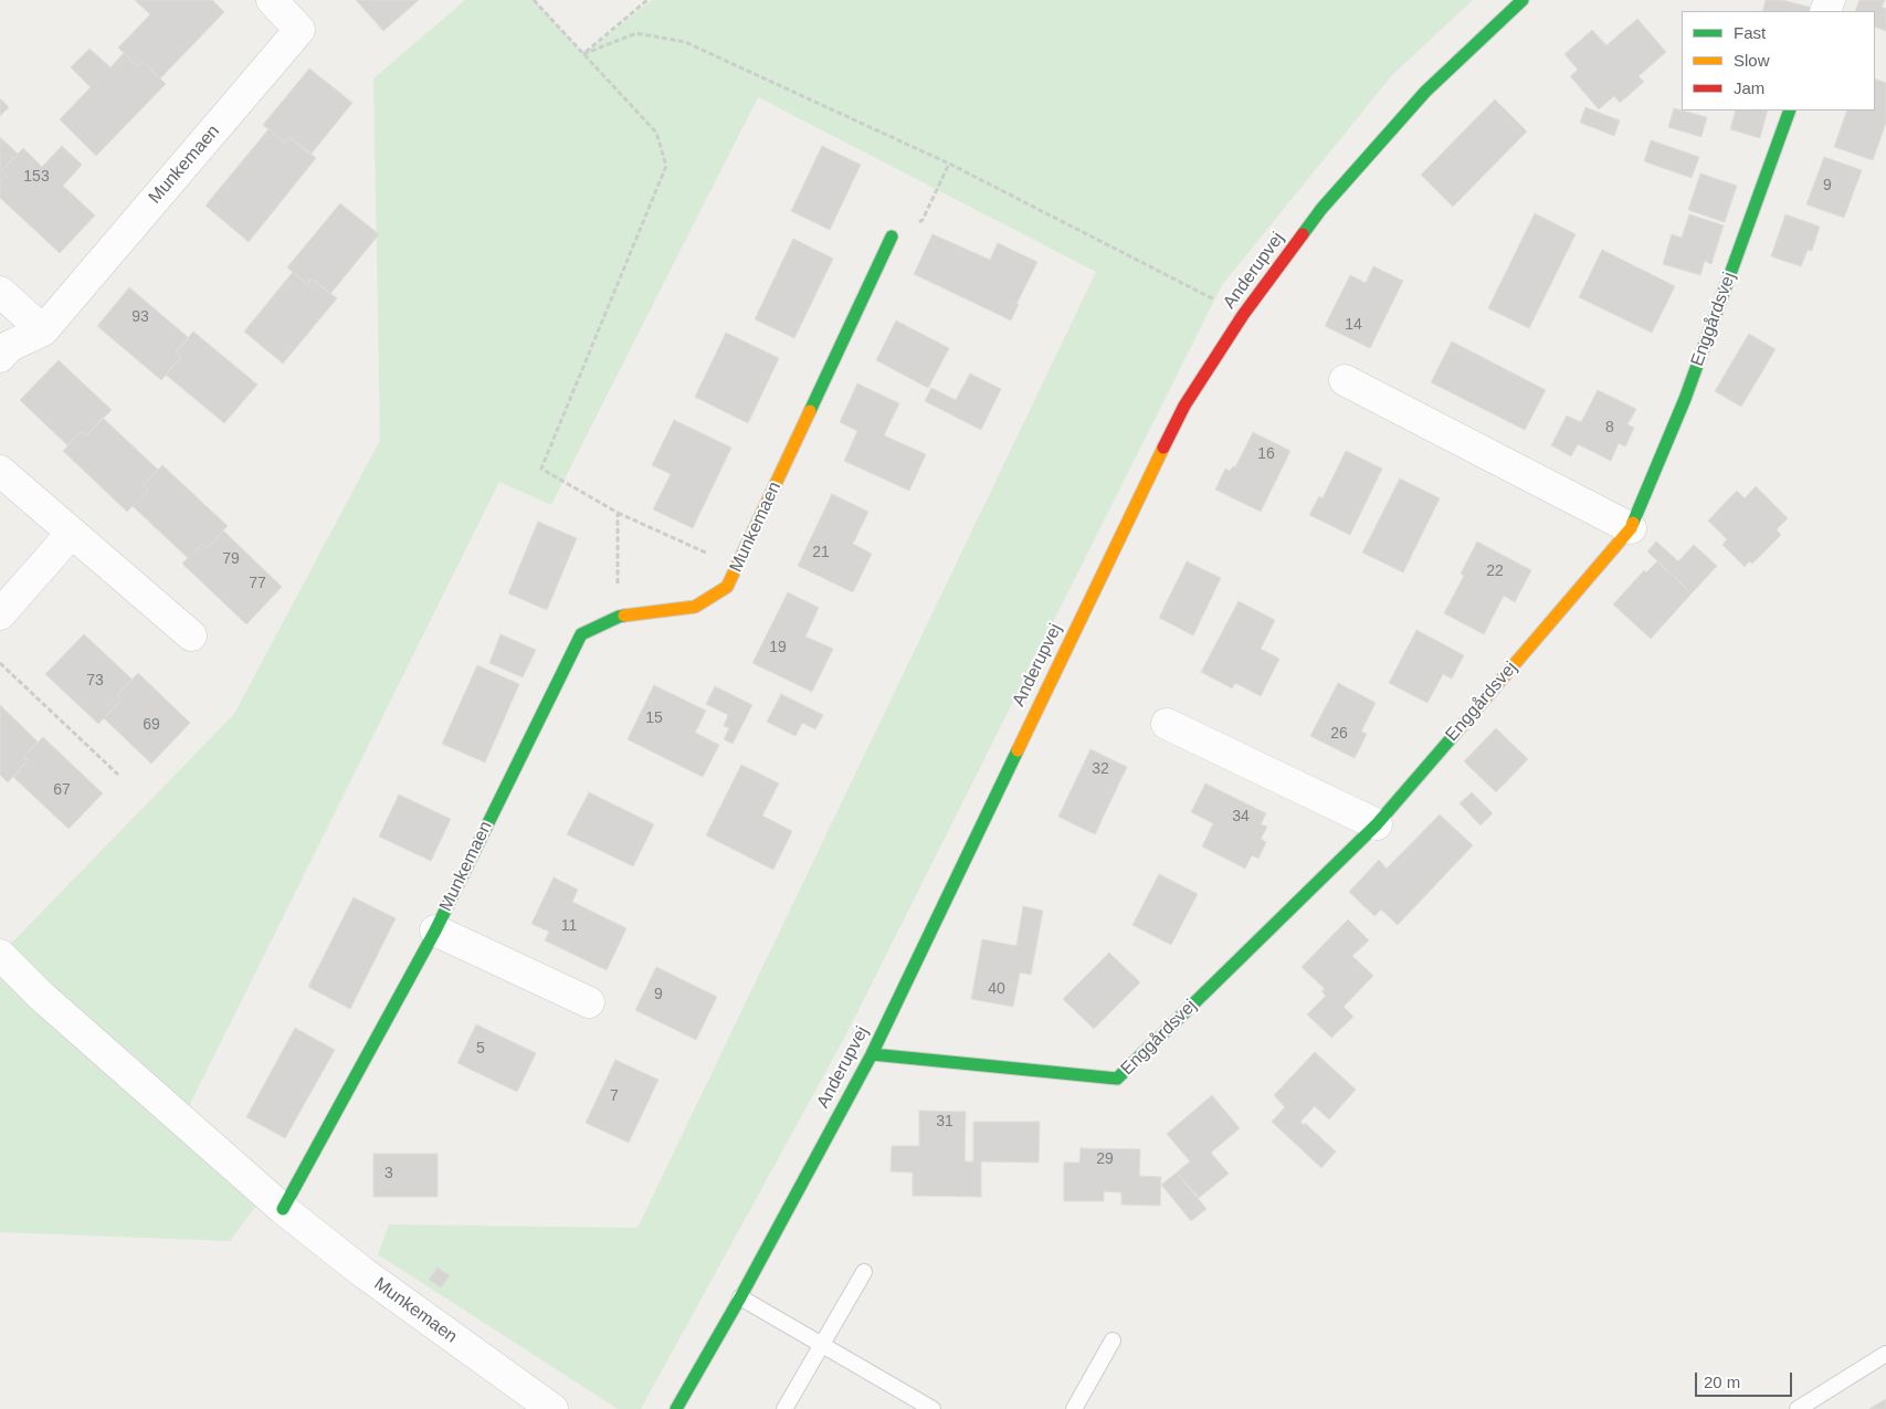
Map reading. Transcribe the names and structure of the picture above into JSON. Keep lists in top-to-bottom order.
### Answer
{
  "streets": {
    "street": ["Munkemaen", "Anderupvej", "Enggårdsvej"]
  },
  "crossings": [
    ["Anderupvej", "Enggårdsvej"]
  ],
  "house_numbers": [
    "153",
    "9",
    "93",
    "14",
    "8",
    "16",
    "21",
    "79",
    "22",
    "77",
    "19",
    "73",
    "15",
    "69",
    "26",
    "32",
    "67",
    "34",
    "11",
    "40",
    "9",
    "5",
    "7",
    "31",
    "29",
    "3"
  ],
  "legend": ["Fast", "Slow", "Jam"],
  "scale_bar": "20 m"
}
